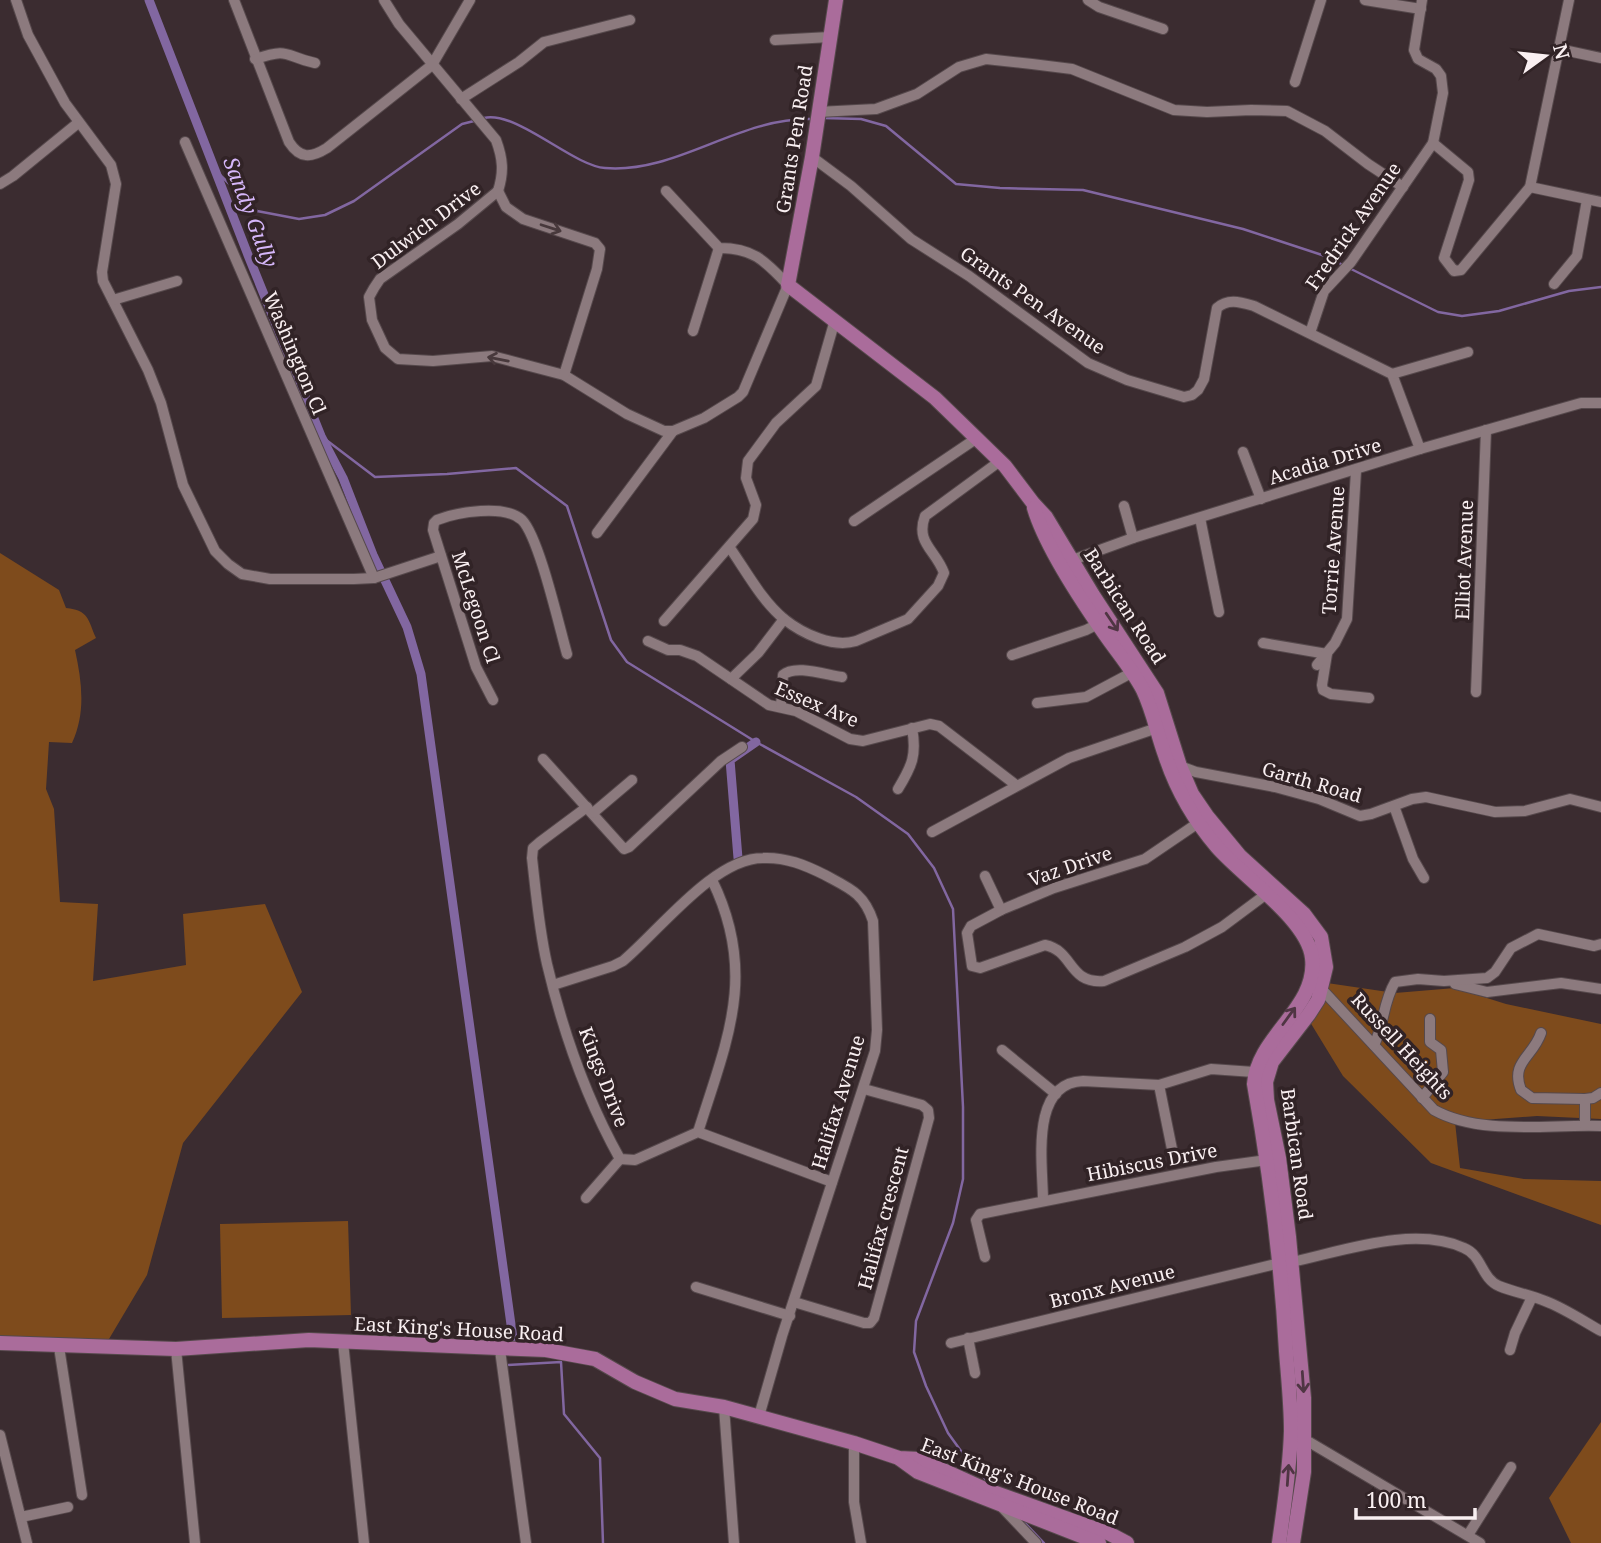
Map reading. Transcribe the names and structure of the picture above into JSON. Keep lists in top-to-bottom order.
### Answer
{
  "streets": {
    "main road": ["Grants Pen Road", "Barbican Road", "East King's House Road"],
    "street": [
      "Dulwich Drive",
      "Fredrick Avenue",
      "Grants Pen Avenue",
      "Washington Cl",
      "Acadia Drive",
      "Torrie Avenue",
      "Elliot Avenue",
      "McLegoon Cl",
      "Essex Ave",
      "Garth Road",
      "Vaz Drive",
      "Russell Heights",
      "Kings Drive",
      "Halifax Avenue",
      "Hibiscus Drive",
      "Halifax crescent",
      "Bronx Avenue"
    ]
  },
  "crossings": [
    ["Grants Pen Road", "Grants Pen Avenue"],
    ["Grants Pen Road", "Barbican Road"],
    ["Fredrick Avenue", "Grants Pen Avenue"],
    ["Acadia Drive", "Torrie Avenue"],
    ["Acadia Drive", "Elliot Avenue"],
    ["Acadia Drive", "Barbican Road"],
    ["Barbican Road", "Garth Road"],
    ["Barbican Road", "Vaz Drive"],
    ["Barbican Road", "Russell Heights"],
    ["Barbican Road", "Hibiscus Drive"],
    ["Barbican Road", "Bronx Avenue"],
    ["Kings Drive", "Halifax Avenue"],
    ["Halifax Avenue", "Halifax crescent"],
    ["Halifax Avenue", "East King's House Road"]
  ],
  "water": ["Sandy Gully"],
  "scale_bar": "100 m",
  "north": "right"
}
